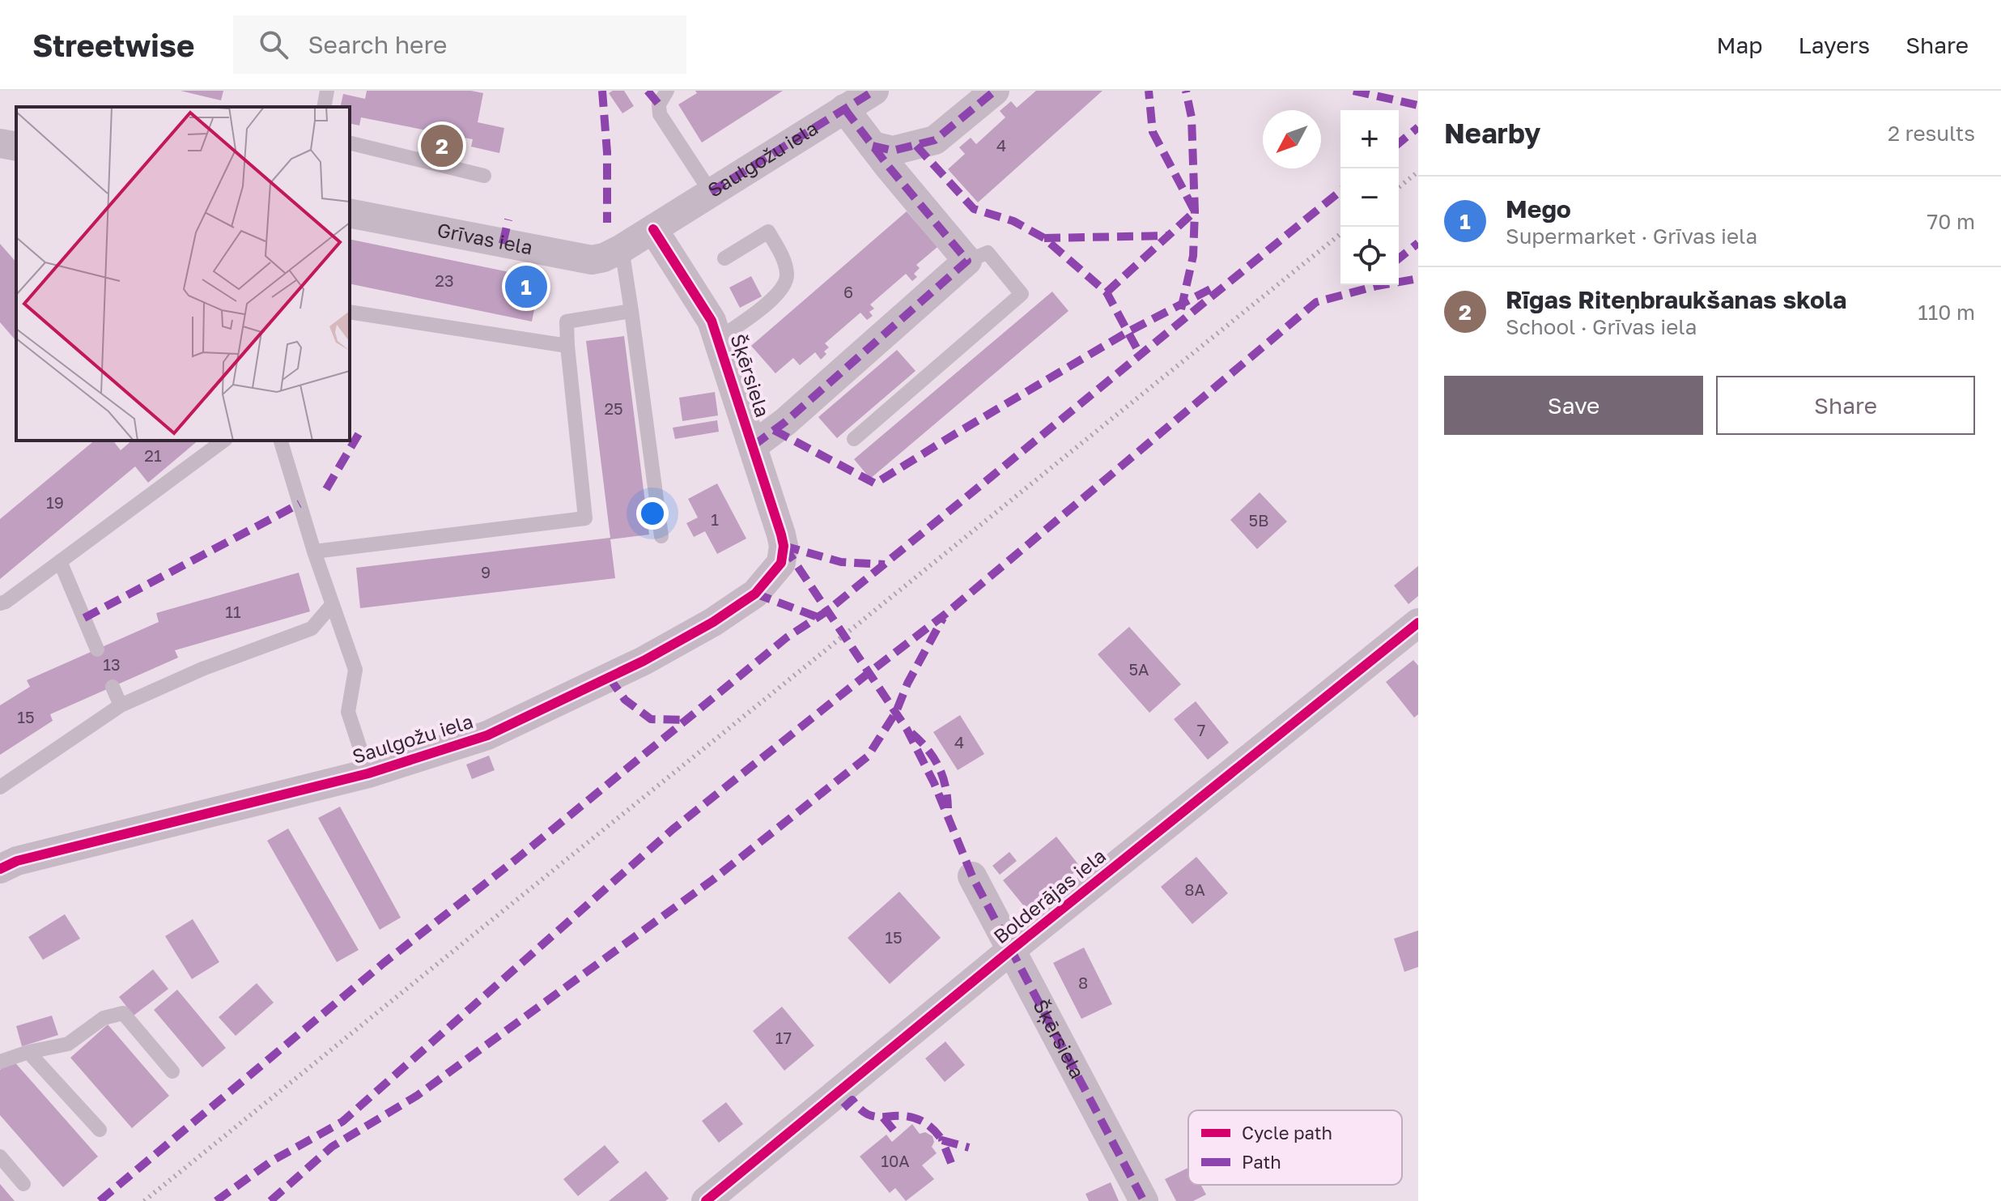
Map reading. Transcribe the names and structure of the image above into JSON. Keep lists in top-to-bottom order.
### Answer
{
  "streets": {
    "street": [
      "Saulgožu iela",
      "Grīvas iela",
      "Šķērsiela",
      "Bolderājas iela"
    ]
  },
  "crossings": [
    ["Saulgožu iela", "Grīvas iela"],
    ["Saulgožu iela", "Šķērsiela"],
    ["Grīvas iela", "Šķērsiela"],
    ["Šķērsiela", "Bolderājas iela"]
  ],
  "house_numbers": [
    "4",
    "23",
    "6",
    "25",
    "21",
    "19",
    "1",
    "5B",
    "9",
    "11",
    "13",
    "5A",
    "15",
    "7",
    "4",
    "8A",
    "15",
    "8",
    "17",
    "10A"
  ],
  "legend": ["Cycle path", "Path"],
  "north": "bottom left",
  "page": {
    "header": "Streetwise",
    "search": "Search here",
    "nav": ["Map", "Layers", "Share"],
    "heading": ["Nearby", "2 results"],
    "map_buttons": ["+", "−"],
    "pins": ["2", "1"],
    "list": [
      {
        "mark": "1",
        "name": "Mego",
        "note": "Supermarket · Grīvas iela",
        "value": "70 m"
      },
      {
        "mark": "2",
        "name": "Rīgas Riteņbraukšanas skola",
        "note": "School · Grīvas iela",
        "value": "110 m"
      }
    ],
    "buttons": ["Save", "Share"]
  }
}
